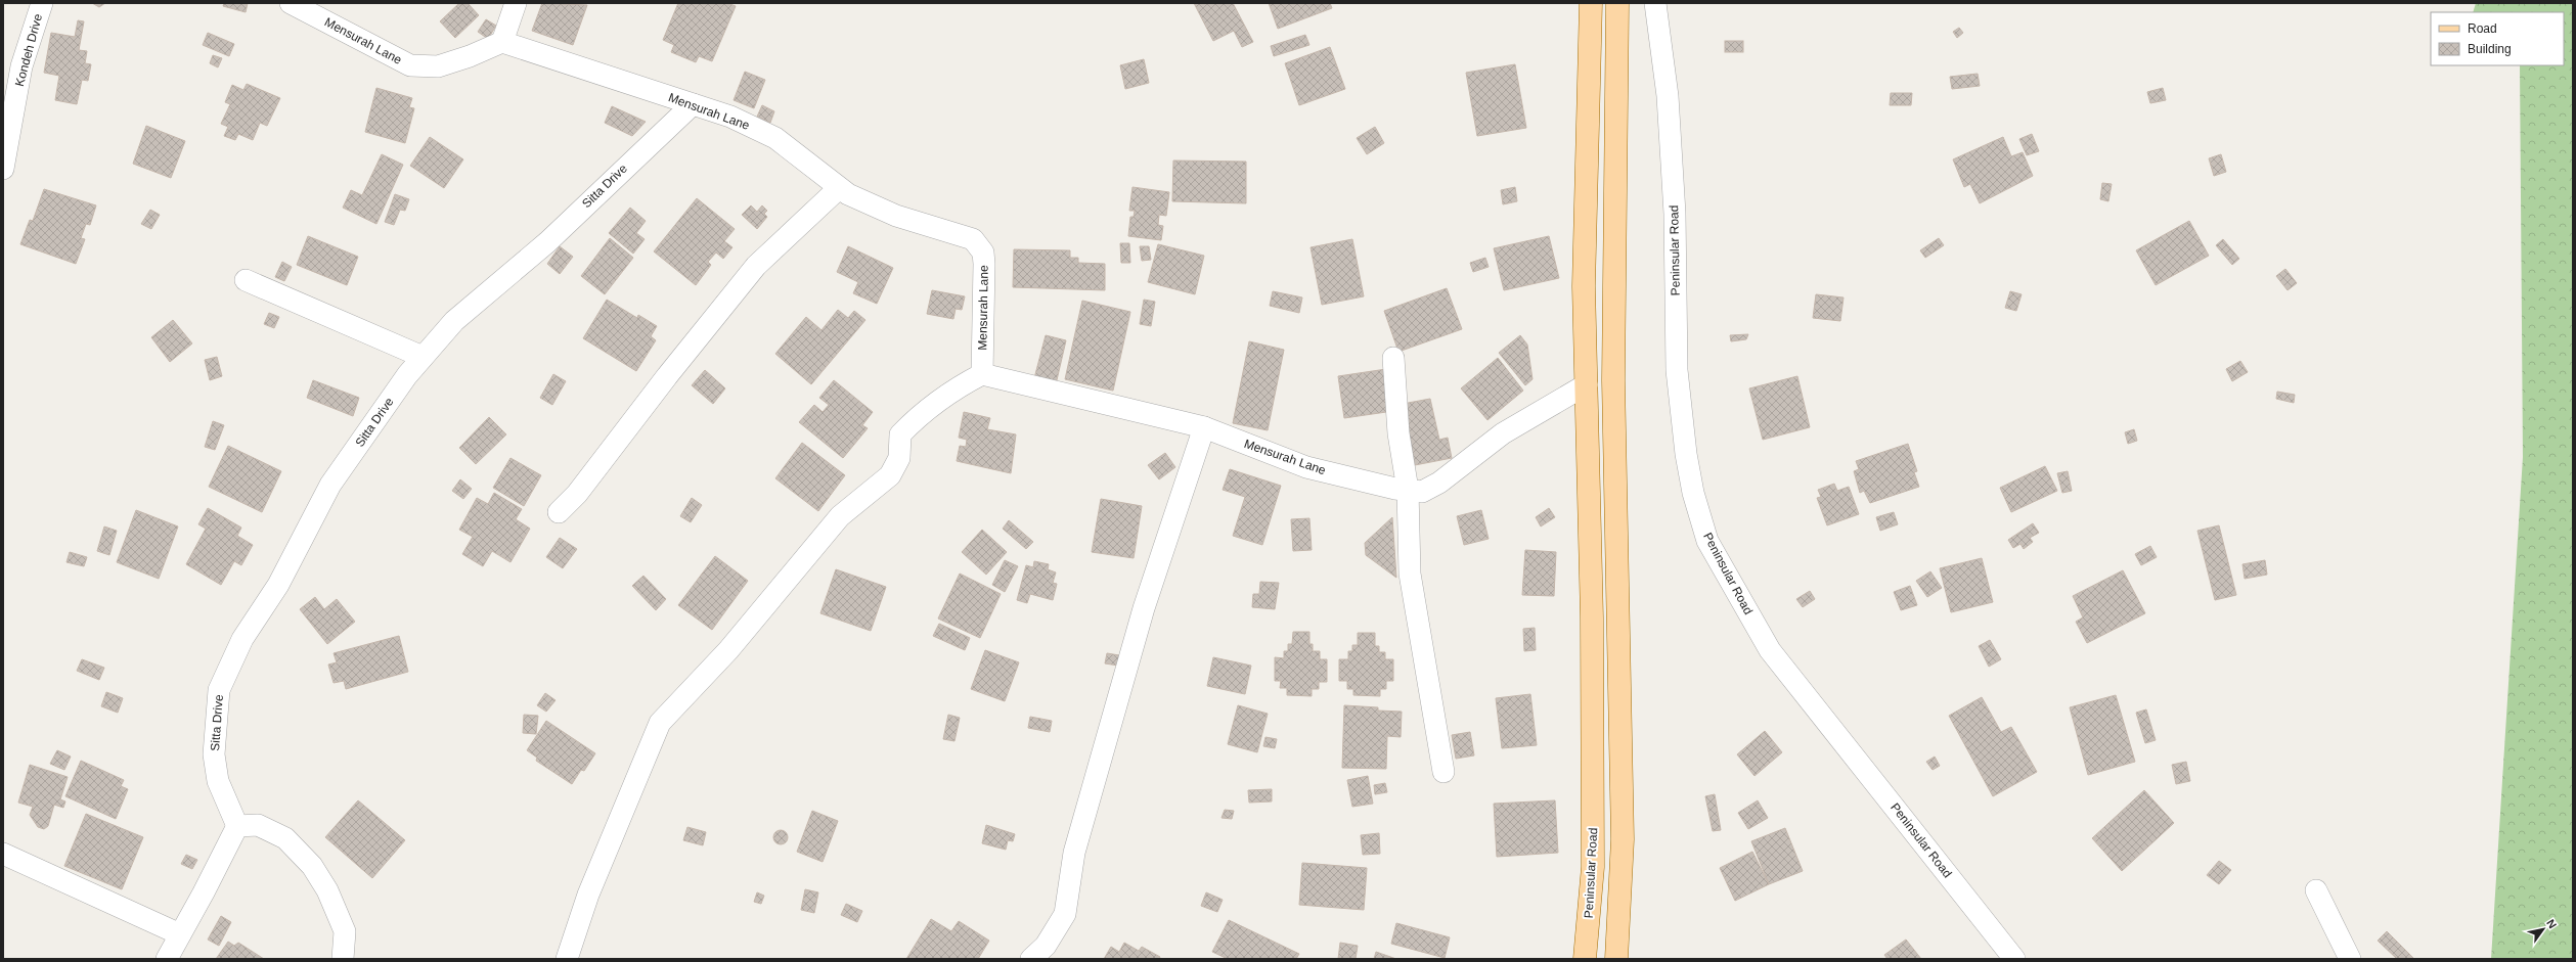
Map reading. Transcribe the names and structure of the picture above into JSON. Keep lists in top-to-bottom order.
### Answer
{
  "streets": {
    "main road": ["Peninsular Road"],
    "street": ["Mensurah Lane", "Kondeh Drive", "Sitta Drive"]
  },
  "crossings": [
    ["Mensurah Lane", "Sitta Drive"],
    ["Mensurah Lane", "Peninsular Road"]
  ],
  "legend": ["Road", "Building"],
  "north": "top right"
}
